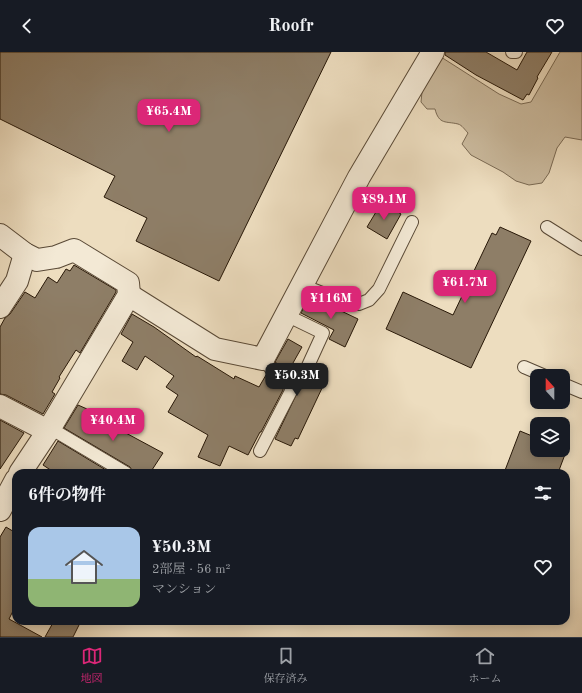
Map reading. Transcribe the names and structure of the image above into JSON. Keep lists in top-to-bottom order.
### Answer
{
  "north": "top",
  "page": {
    "header": "Roofr",
    "price": [
      "¥65.4M",
      "¥89.1M",
      "¥61.7M",
      "¥116M",
      "¥50.3M",
      "¥40.4M"
    ],
    "heading": "6件の物件",
    "list": [
      {
        "name": "¥50.3M",
        "note": "2部屋 · 56 m² · マンション"
      }
    ],
    "tabs": ["地図", "保存済み", "ホーム"]
  }
}
